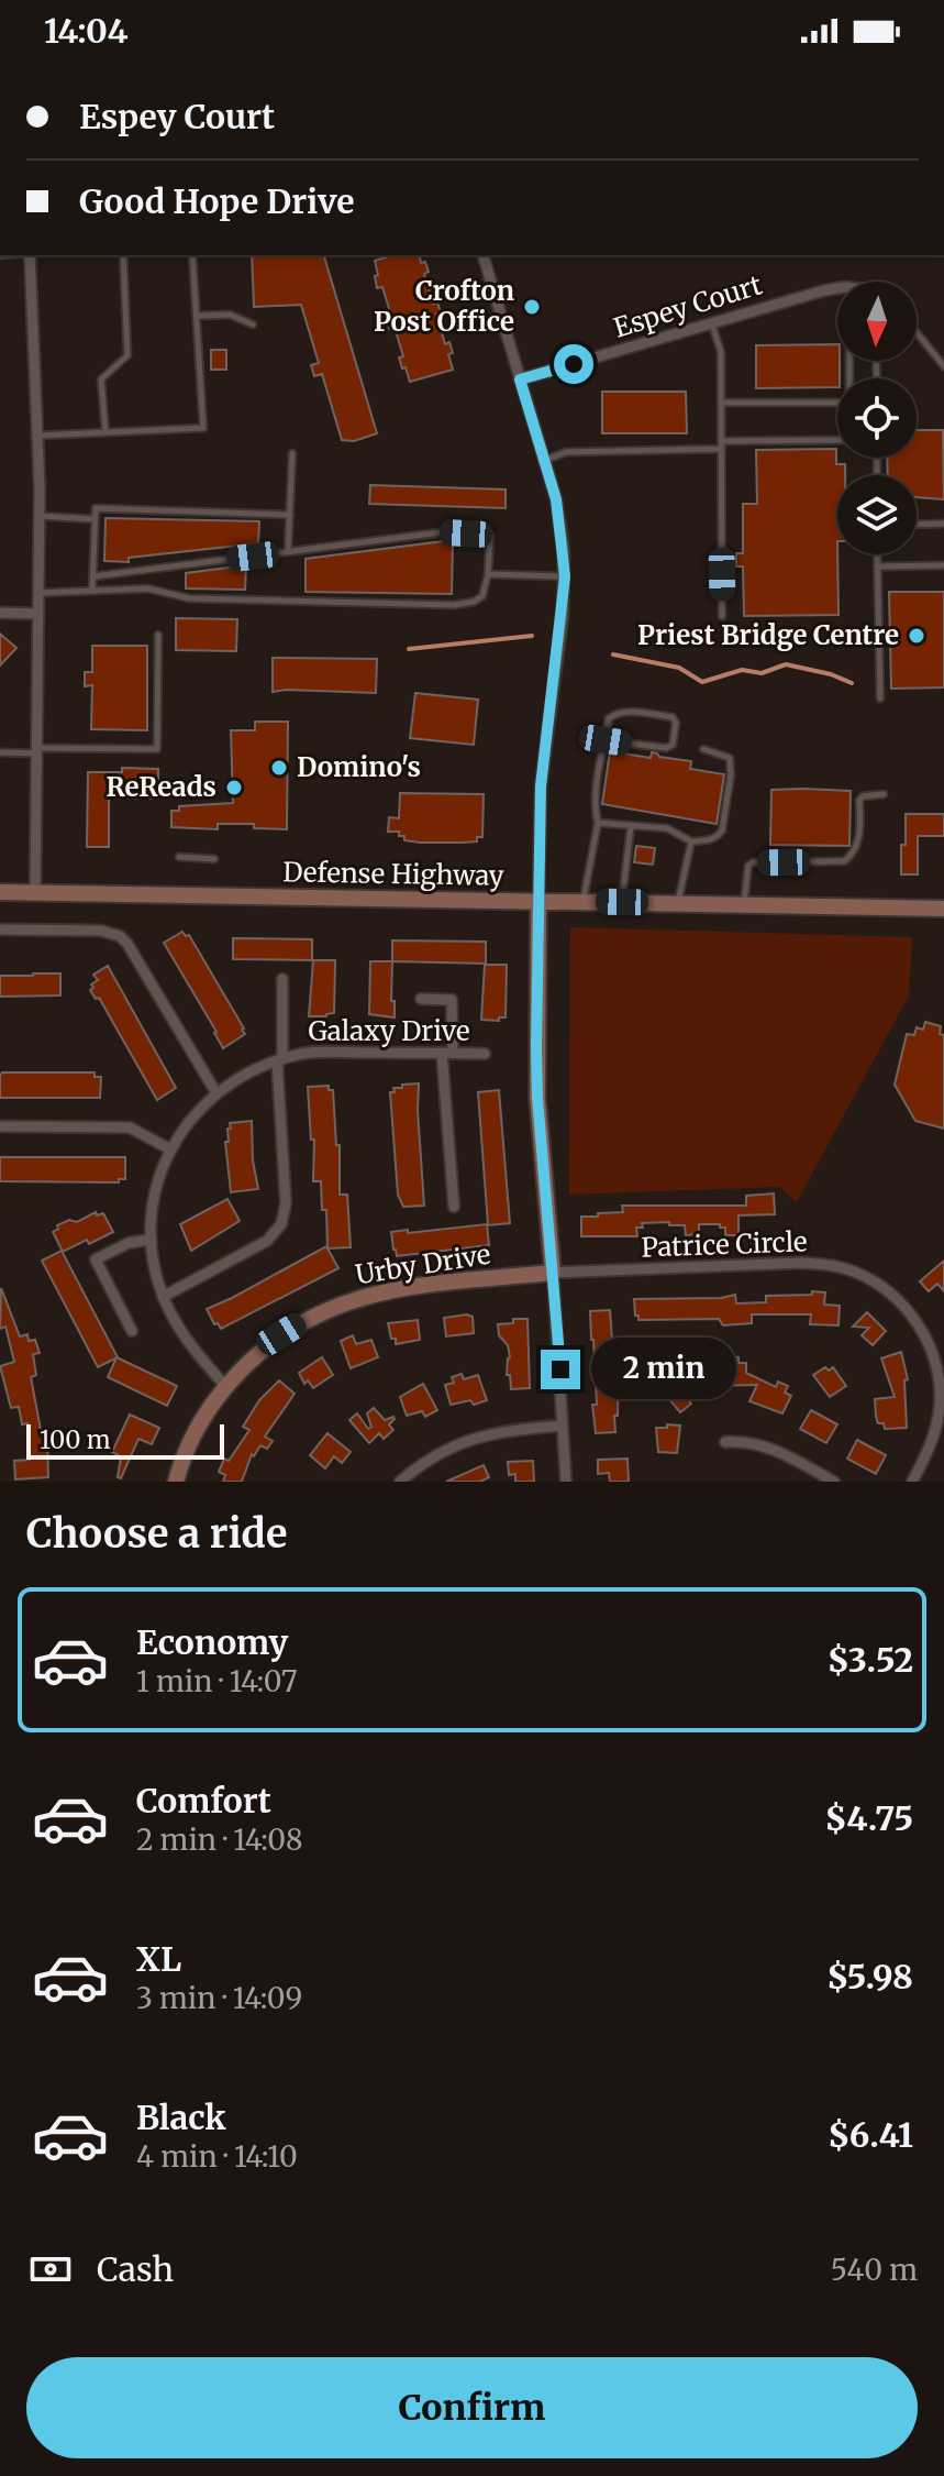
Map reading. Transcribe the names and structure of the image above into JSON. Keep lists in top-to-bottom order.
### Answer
{
  "streets": {
    "main road": ["Defense Highway", "Urby Drive"],
    "street": ["Espey Court", "Galaxy Drive", "Patrice Circle"]
  },
  "crossings": [
    ["Galaxy Drive", "Urby Drive"],
    ["Patrice Circle", "Urby Drive"]
  ],
  "places": [
    "Crofton Post Office",
    "Priest Bridge Centre",
    "Domino's",
    "ReReads"
  ],
  "scale_bar": "100 m",
  "north": "bottom",
  "page": {
    "status": "14:04",
    "banner": ["Espey Court", "Good Hope Drive"],
    "bubble": "2 min",
    "scale": "100 m",
    "heading": "Choose a ride",
    "list": [
      {
        "name": "Economy",
        "note": "1 min · 14:07",
        "value": "$3.52"
      },
      {
        "name": "Comfort",
        "note": "2 min · 14:08",
        "value": "$4.75"
      },
      {
        "name": "XL",
        "note": "3 min · 14:09",
        "value": "$5.98"
      },
      {
        "name": "Black",
        "note": "4 min · 14:10",
        "value": "$6.41"
      }
    ],
    "pay": ["Cash", "540 m"],
    "buttons": "Confirm"
  }
}
